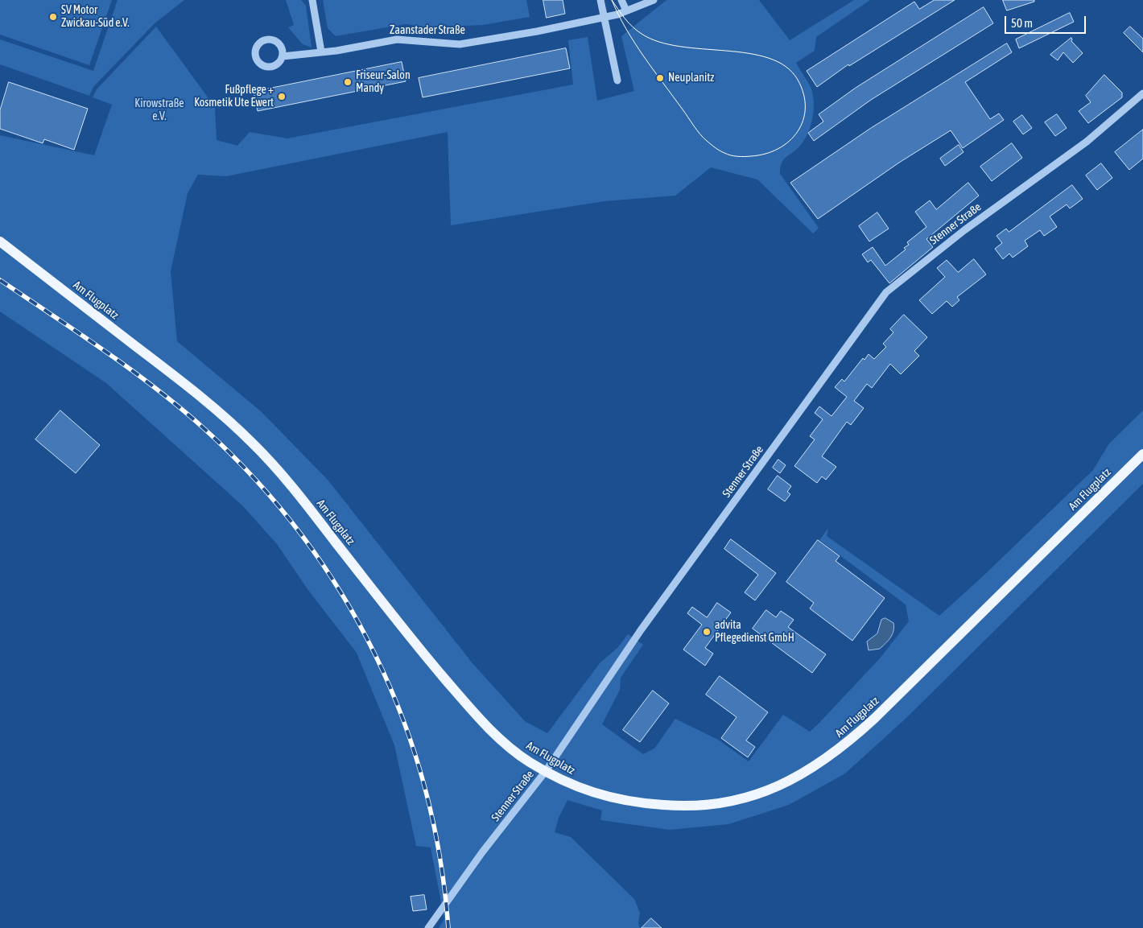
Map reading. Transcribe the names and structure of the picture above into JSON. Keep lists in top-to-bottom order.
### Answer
{
  "streets": {
    "main road": ["Am Flugplatz"],
    "street": ["Zaanstader Straße", "Stenner Straße"]
  },
  "crossings": [
    ["Stenner Straße", "Am Flugplatz"]
  ],
  "parks": ["Kirowstraße e.V."],
  "places": [
    "SV Motor Zwickau-Süd e.V.",
    "Neuplanitz",
    "Friseur-Salon Mandy",
    "Fußpflege + Kosmetik Ute Ewert",
    "advita Pflegedienst GmbH"
  ],
  "scale_bar": "50 m"
}
